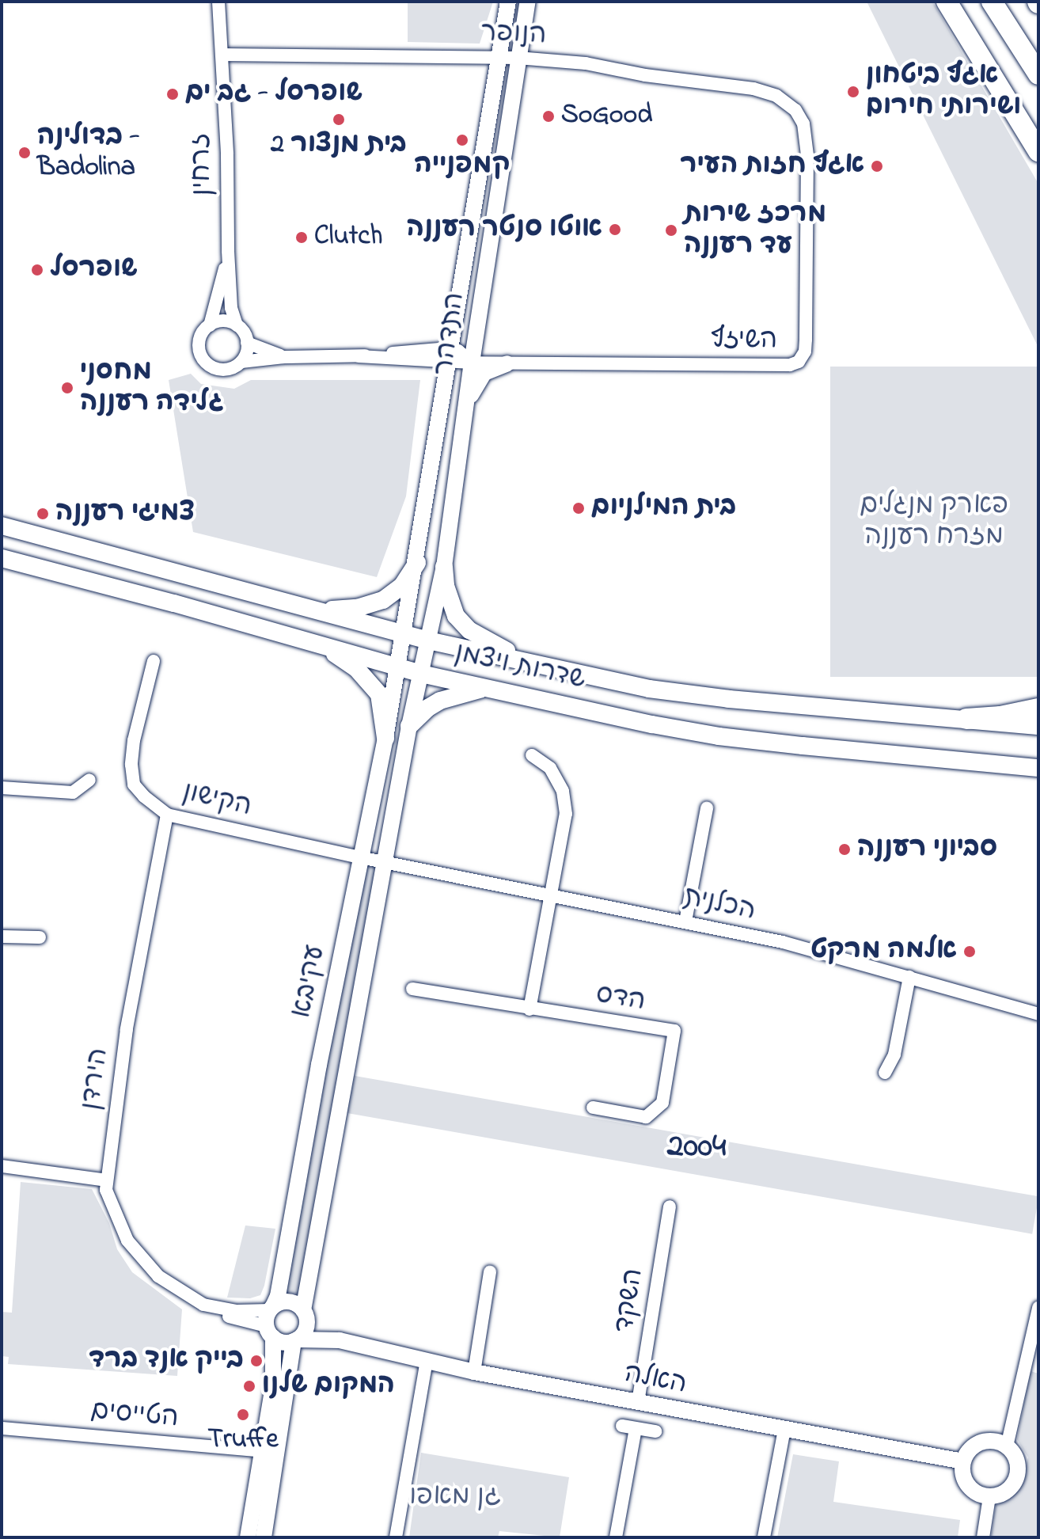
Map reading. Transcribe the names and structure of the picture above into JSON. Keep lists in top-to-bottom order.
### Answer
{
  "streets": {
    "main road": ["שדרות ויצמן"],
    "street": [
      "הנופר",
      "זרחין",
      "התדהר",
      "השיזף",
      "הקישון",
      "הכלנית",
      "עקיבא",
      "הדס",
      "הירדן",
      "השקד",
      "האלה",
      "הטייסים"
    ]
  },
  "crossings": [
    ["הנופר", "זרחין"],
    ["הנופר", "התדהר"],
    ["הנופר", "השיזף"],
    ["זרחין", "השיזף"],
    ["התדהר", "השיזף"],
    ["התדהר", "שדרות ויצמן"],
    ["התדהר", "עקיבא"],
    ["שדרות ויצמן", "עקיבא"],
    ["הקישון", "הכלנית"],
    ["הקישון", "עקיבא"],
    ["הקישון", "הירדן"],
    ["הכלנית", "עקיבא"],
    ["עקיבא", "הירדן"],
    ["עקיבא", "האלה"],
    ["עקיבא", "הטייסים"],
    ["הירדן", "האלה"],
    ["השקד", "האלה"]
  ],
  "districts": ["2004"],
  "parks": ["פארק מנגלים מזרח רעננה", "גן מאפו"],
  "places": [
    "אגף ביטחון ושירותי חירום",
    "שופרסל - גב ים",
    "SoGood",
    "בית מנצור 2",
    "קמפנייה",
    "בדולינה - Badolina",
    "אגף חזות העיר",
    "אוטו סנטר רעננה",
    "מרכז שירות עד רעננה",
    "Clutch",
    "שופרסל",
    "מחסני גלידה רעננה",
    "בית המילניום",
    "צמיגי רעננה",
    "סביוני רעננה",
    "אלמה מרקט",
    "בייק אנד ברד",
    "המקום שלנו",
    "Truffe"
  ]
}
